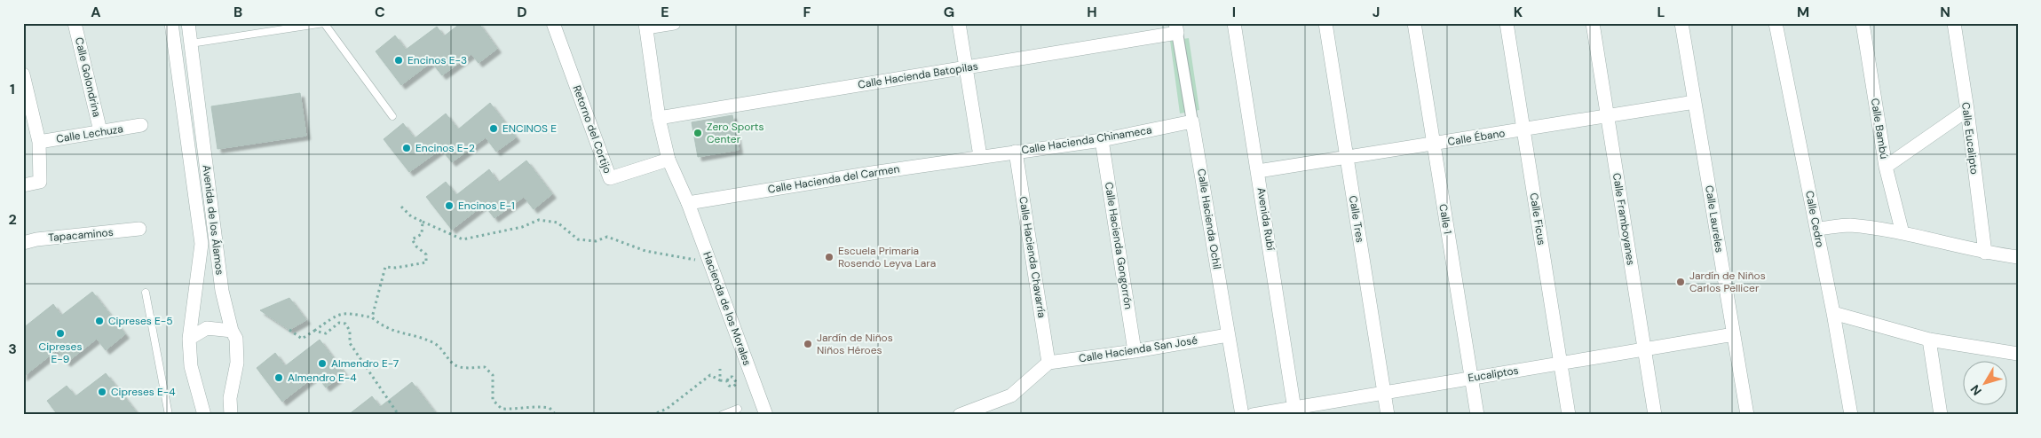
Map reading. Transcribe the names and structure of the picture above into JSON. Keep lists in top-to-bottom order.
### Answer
{
  "streets": {
    "street": [
      "Calle Hacienda Batopilas",
      "Calle Golondrina",
      "Calle Bambú",
      "Retorno del Cortijo",
      "Calle Lechuza",
      "Calle Ébano",
      "Calle Eucalipto",
      "Calle Hacienda Chinameca",
      "Calle Hacienda del Carmen",
      "Calle Hacienda Ochil",
      "Avenida Rubí",
      "Calle Tres",
      "Calle 1",
      "Calle Ficus",
      "Calle Framboyanes",
      "Calle Laureles",
      "Calle Cedro",
      "Avenida de los Álamos",
      "Tapacaminos",
      "Calle Hacienda Gongorrón",
      "Calle Hacienda Chavarría",
      "Hacienda de los Morales",
      "Calle Hacienda San José",
      "Eucaliptos"
    ]
  },
  "crossings": [
    ["Calle Hacienda Batopilas", "Calle Hacienda Ochil"],
    ["Calle Hacienda Batopilas", "Hacienda de los Morales"],
    ["Calle Golondrina", "Calle Lechuza"],
    ["Retorno del Cortijo", "Hacienda de los Morales"],
    ["Calle Ébano", "Avenida Rubí"],
    ["Calle Ébano", "Calle Tres"],
    ["Calle Ébano", "Calle 1"],
    ["Calle Ébano", "Calle Ficus"],
    ["Calle Ébano", "Calle Framboyanes"],
    ["Calle Ébano", "Calle Laureles"],
    ["Calle Hacienda Chinameca", "Calle Hacienda del Carmen"],
    ["Calle Hacienda Chinameca", "Calle Hacienda Ochil"],
    ["Calle Hacienda Chinameca", "Calle Hacienda Gongorrón"],
    ["Calle Hacienda Chinameca", "Calle Hacienda Chavarría"],
    ["Calle Hacienda del Carmen", "Hacienda de los Morales"],
    ["Calle Hacienda Ochil", "Calle Hacienda San José"],
    ["Avenida Rubí", "Eucaliptos"],
    ["Calle Tres", "Eucaliptos"],
    ["Calle 1", "Eucaliptos"],
    ["Calle Ficus", "Eucaliptos"],
    ["Calle Framboyanes", "Eucaliptos"],
    ["Calle Laureles", "Eucaliptos"],
    ["Calle Hacienda Gongorrón", "Calle Hacienda San José"],
    ["Calle Hacienda Chavarría", "Calle Hacienda San José"]
  ],
  "places": [
    "Encinos E-3",
    "ENCINOS E",
    "Zero Sports Center",
    "Encinos E-2",
    "Encinos E-1",
    "Escuela Primaria Rosendo Leyva Lara",
    "Jardín de Niños Carlos Pellicer",
    "Cipreses E-5",
    "Cipreses E-9",
    "Jardín de Niños Niños Héroes",
    "Almendro E-7",
    "Almendro E-4",
    "Cipreses E-4"
  ],
  "north": "bottom left",
  "grid": {
    "columns": [
      "A",
      "B",
      "C",
      "D",
      "E",
      "F",
      "G",
      "H",
      "I",
      "J",
      "K",
      "L",
      "M",
      "N"
    ],
    "rows": ["1", "2", "3"]
  }
}
